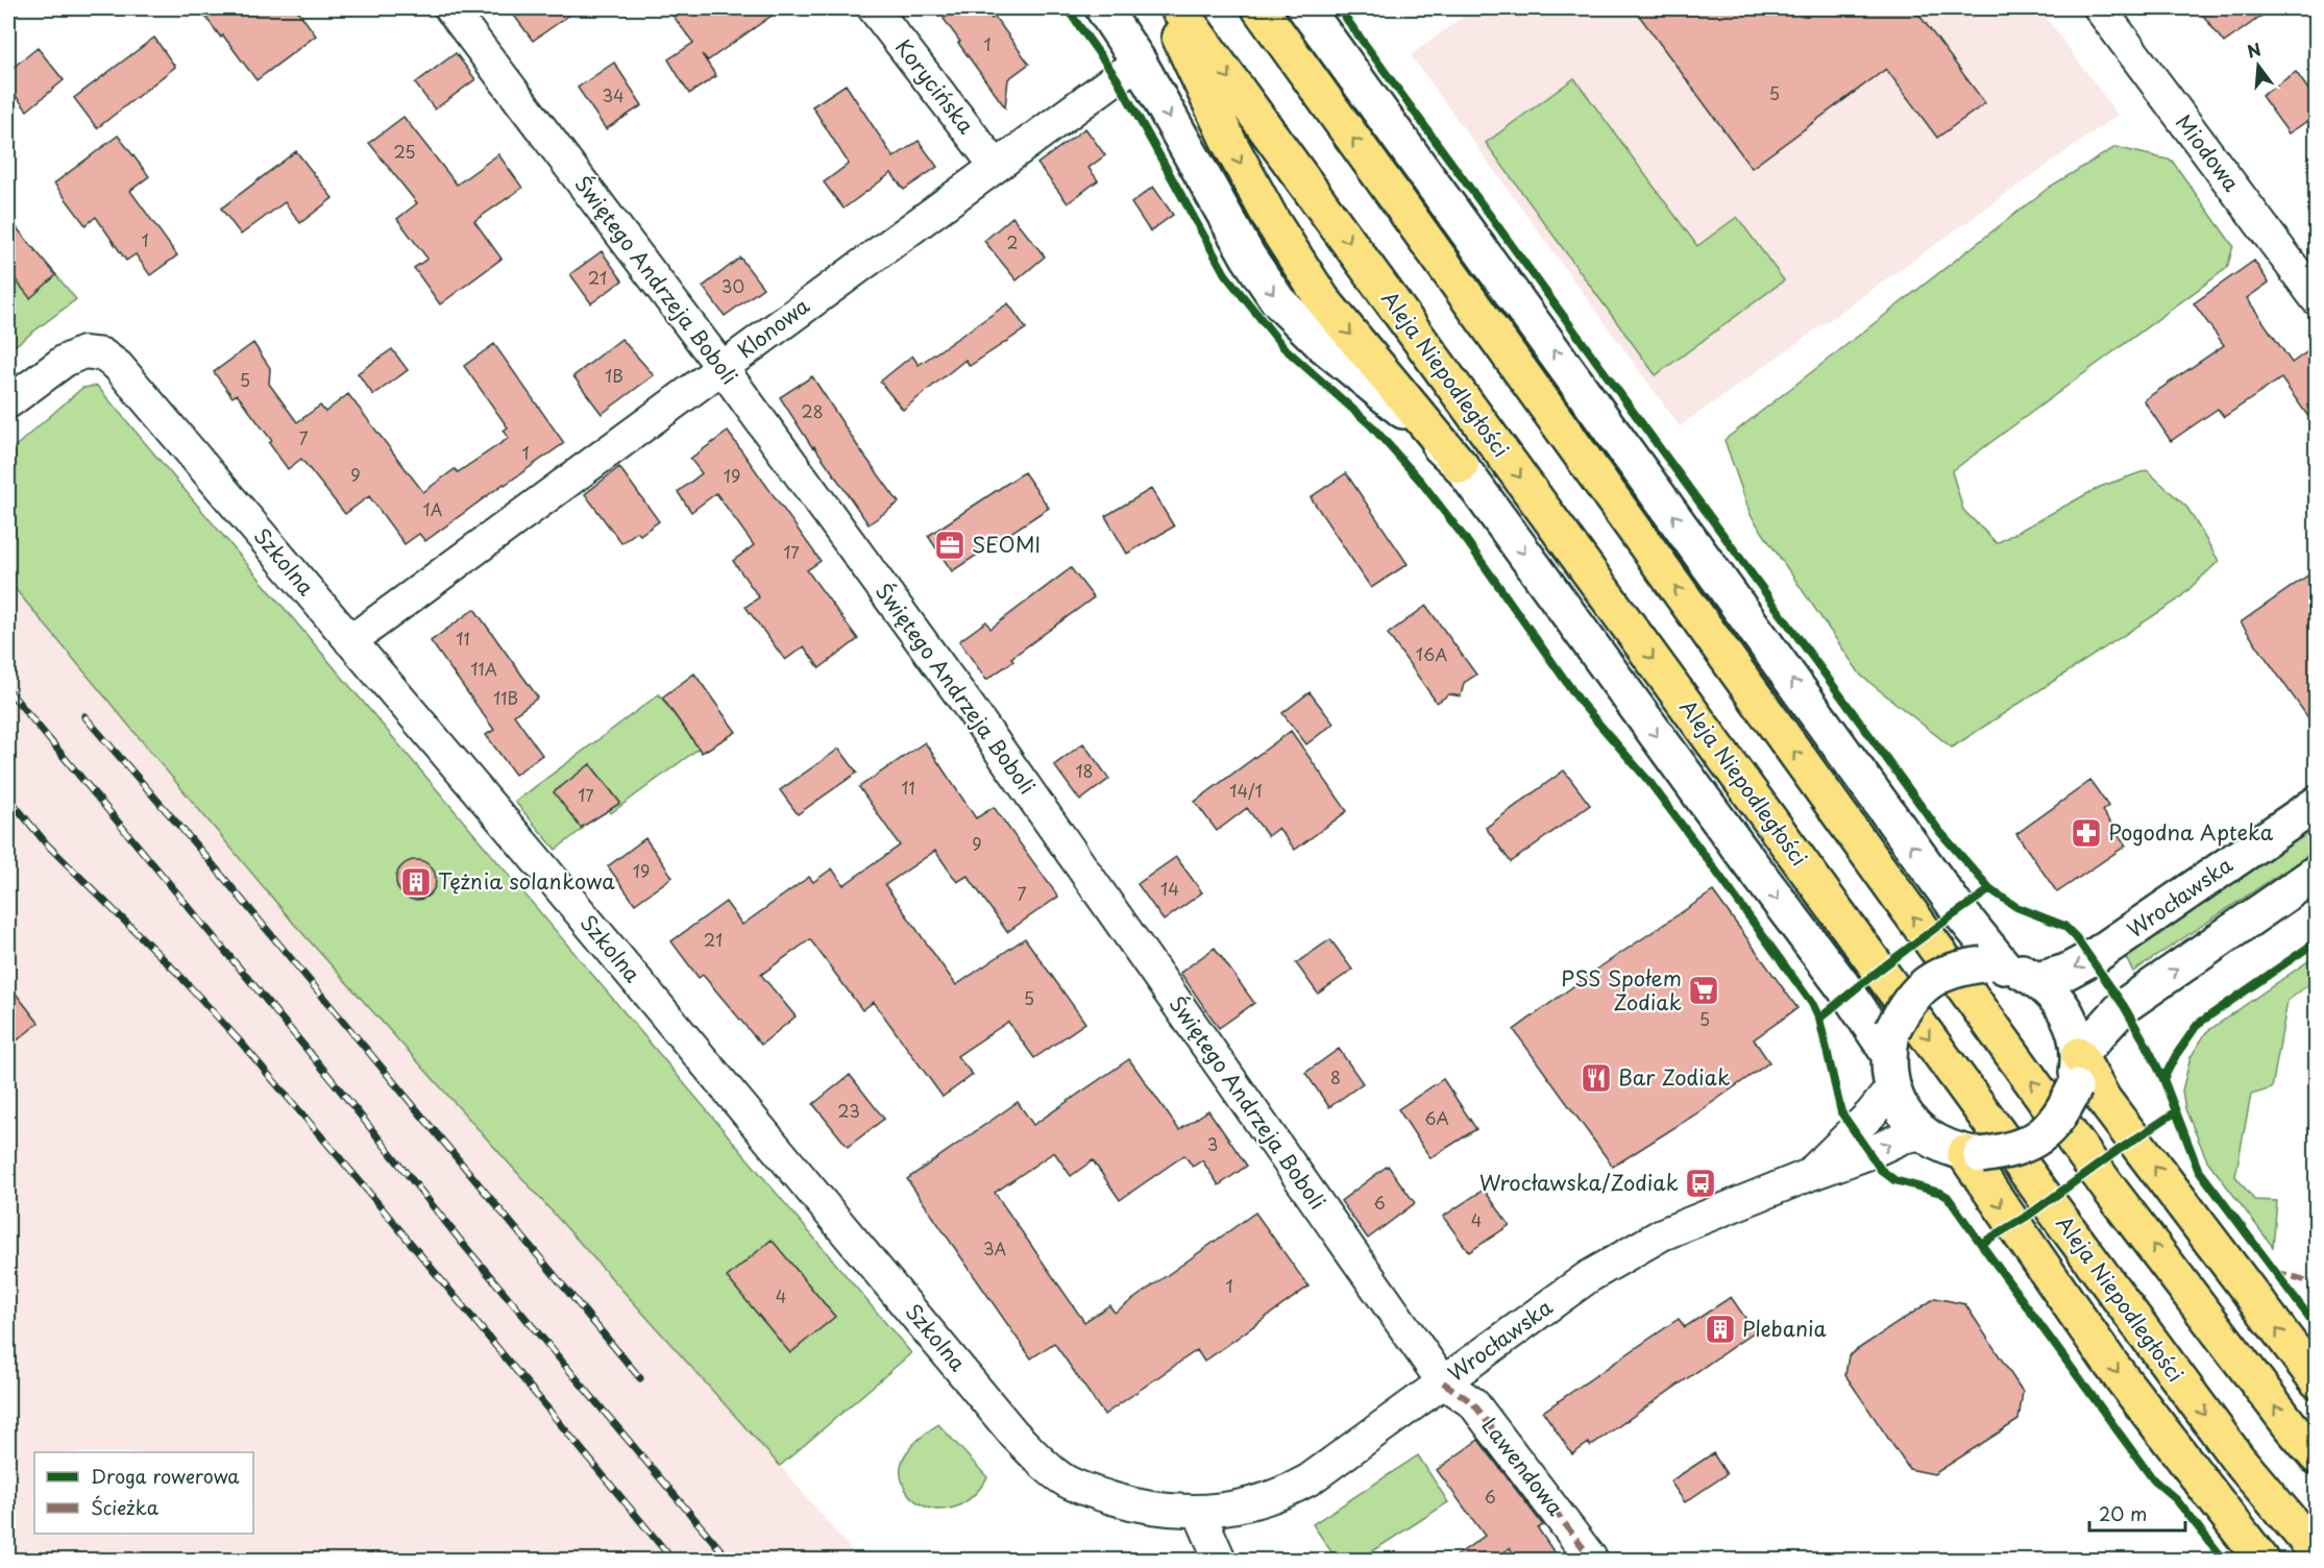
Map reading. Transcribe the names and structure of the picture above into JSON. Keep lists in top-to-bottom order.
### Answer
{
  "streets": {
    "main road": ["Aleja Niepodległości", "Wrocławska"],
    "street": [
      "Korycińska",
      "Miodowa",
      "Świętego Andrzeja Boboli",
      "Klonowa",
      "Szkolna",
      "Lawendowa"
    ]
  },
  "crossings": [
    ["Korycińska", "Klonowa"],
    ["Świętego Andrzeja Boboli", "Klonowa"],
    ["Świętego Andrzeja Boboli", "Wrocławska"],
    ["Świętego Andrzeja Boboli", "Lawendowa"],
    ["Klonowa", "Szkolna"],
    ["Szkolna", "Wrocławska"],
    ["Wrocławska", "Lawendowa"]
  ],
  "places": {
    "office": ["SEOMI"],
    "pharmacy": ["Pogodna Apteka"],
    "building": ["Tężnia solankowa", "Plebania"],
    "supermarket": ["PSS Społem Zodiak"],
    "restaurant": ["Bar Zodiak"],
    "bus stop": ["Wrocławska/Zodiak"]
  },
  "house_numbers": [
    "1",
    "5",
    "34",
    "25",
    "1",
    "2",
    "21",
    "30",
    "1B",
    "5",
    "28",
    "7",
    "1",
    "9",
    "19",
    "1A",
    "17",
    "11",
    "16A",
    "11A",
    "11B",
    "18",
    "11",
    "14/1",
    "17",
    "9",
    "19",
    "14",
    "7",
    "21",
    "5",
    "5",
    "8",
    "23",
    "6A",
    "3",
    "6",
    "4",
    "3A",
    "1",
    "4",
    "6"
  ],
  "legend": ["Droga rowerowa", "Ścieżka"],
  "scale_bar": "20 m",
  "north": "top"
}
